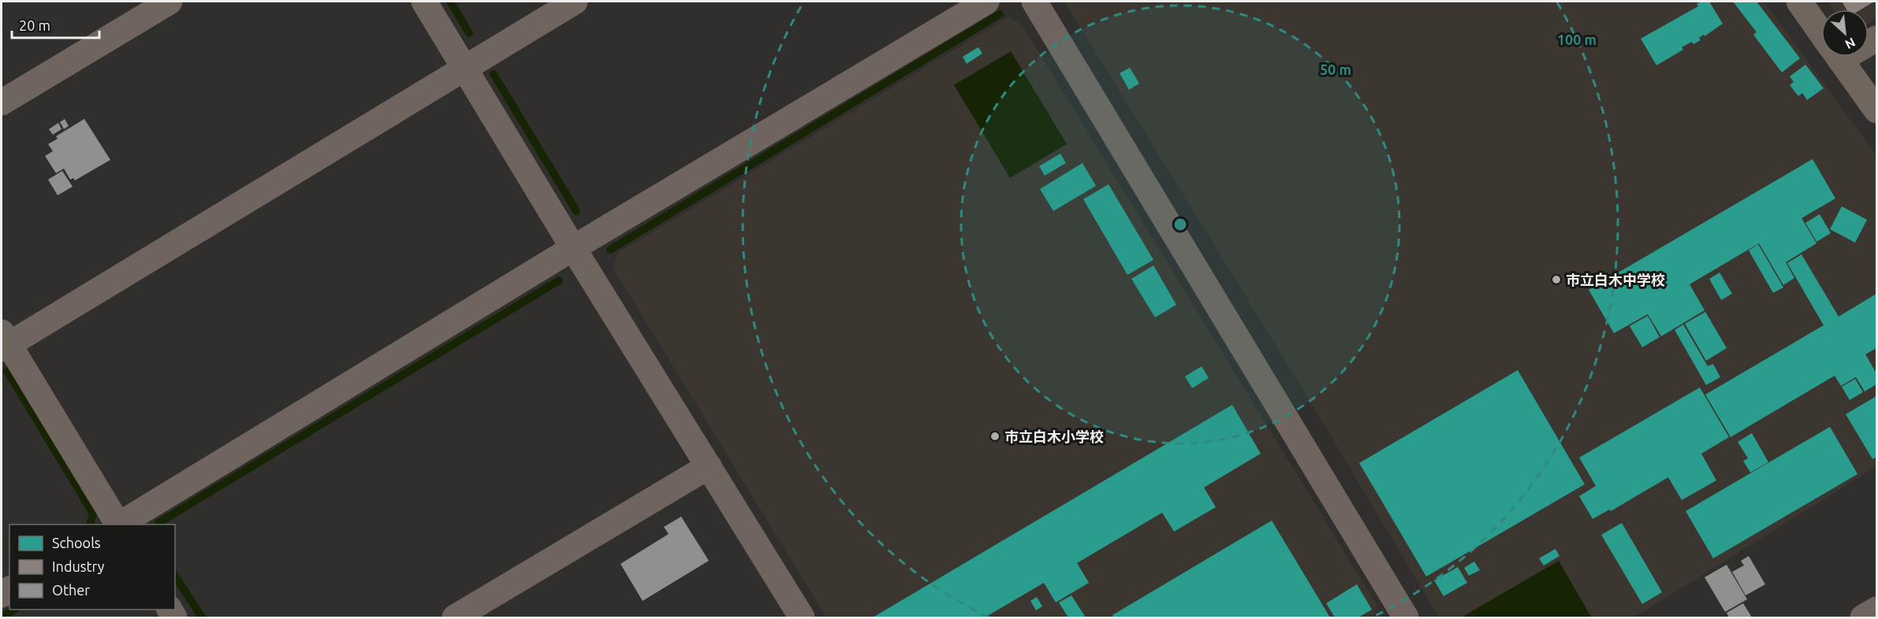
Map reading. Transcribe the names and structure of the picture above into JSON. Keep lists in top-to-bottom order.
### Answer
{
  "places": ["市立白木中学校", "市立白木小学校"],
  "legend": ["Schools", "Industry", "Other"],
  "scale_bar": "20 m",
  "north": "bottom right",
  "rings": ["100 m", "50 m"]
}
